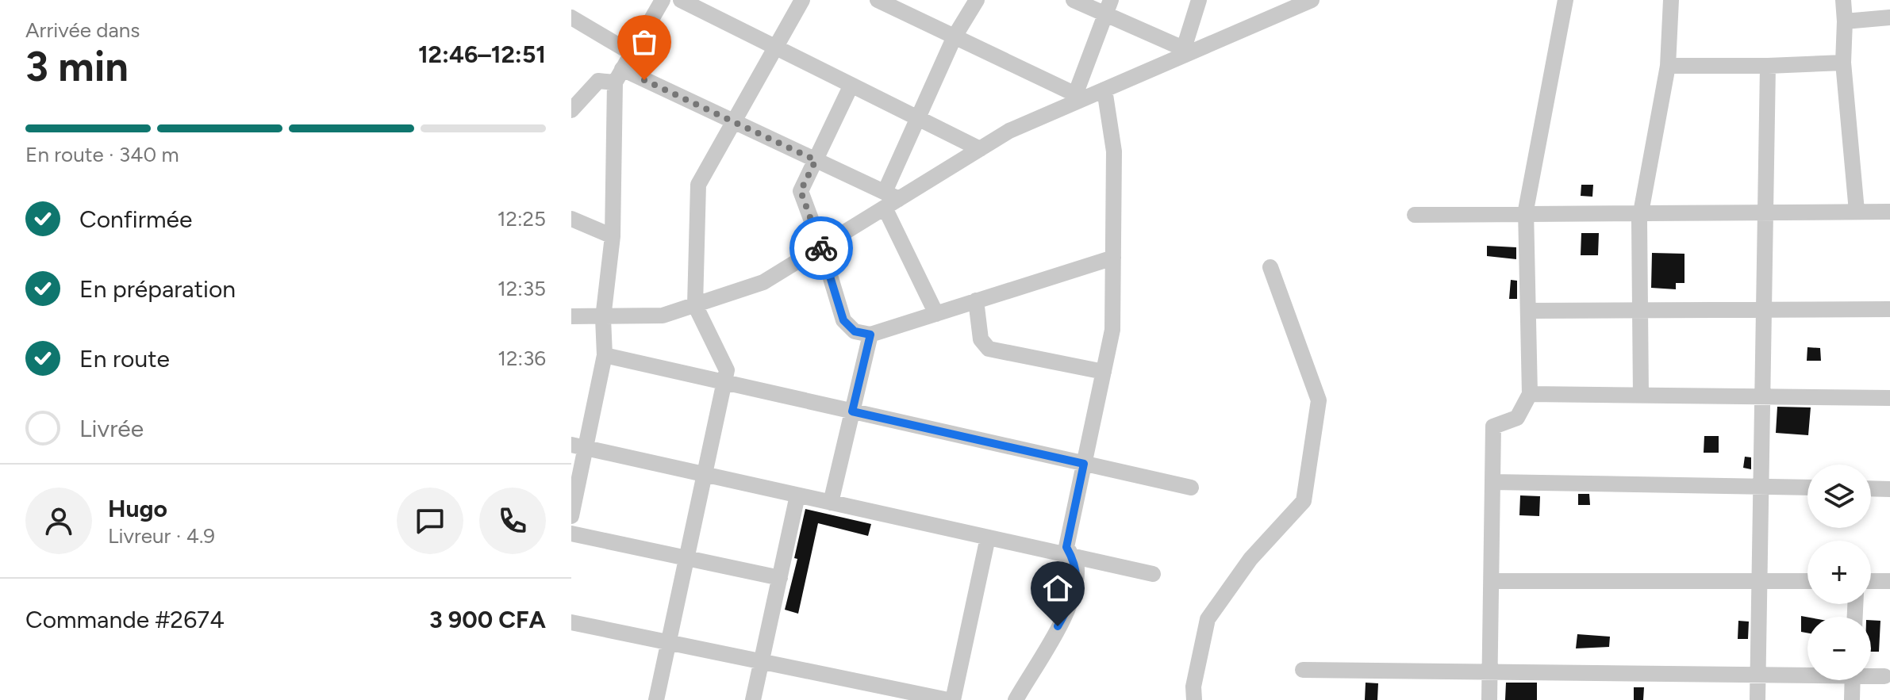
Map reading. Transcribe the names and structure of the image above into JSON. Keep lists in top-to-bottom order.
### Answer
{
  "page": {
    "heading": ["3 min", "Arrivée dans", "12:46–12:51"],
    "panel": [
      "Hugo",
      "Livreur · 4.9",
      "Commande #2674",
      "3 900 CFA"
    ],
    "bar": "En route · 340 m",
    "list": [
      ["Confirmée", "12:25"],
      ["En préparation", "12:35"],
      ["En route", "12:36"],
      "Livrée"
    ],
    "map_buttons": ["+", "−"]
  }
}
